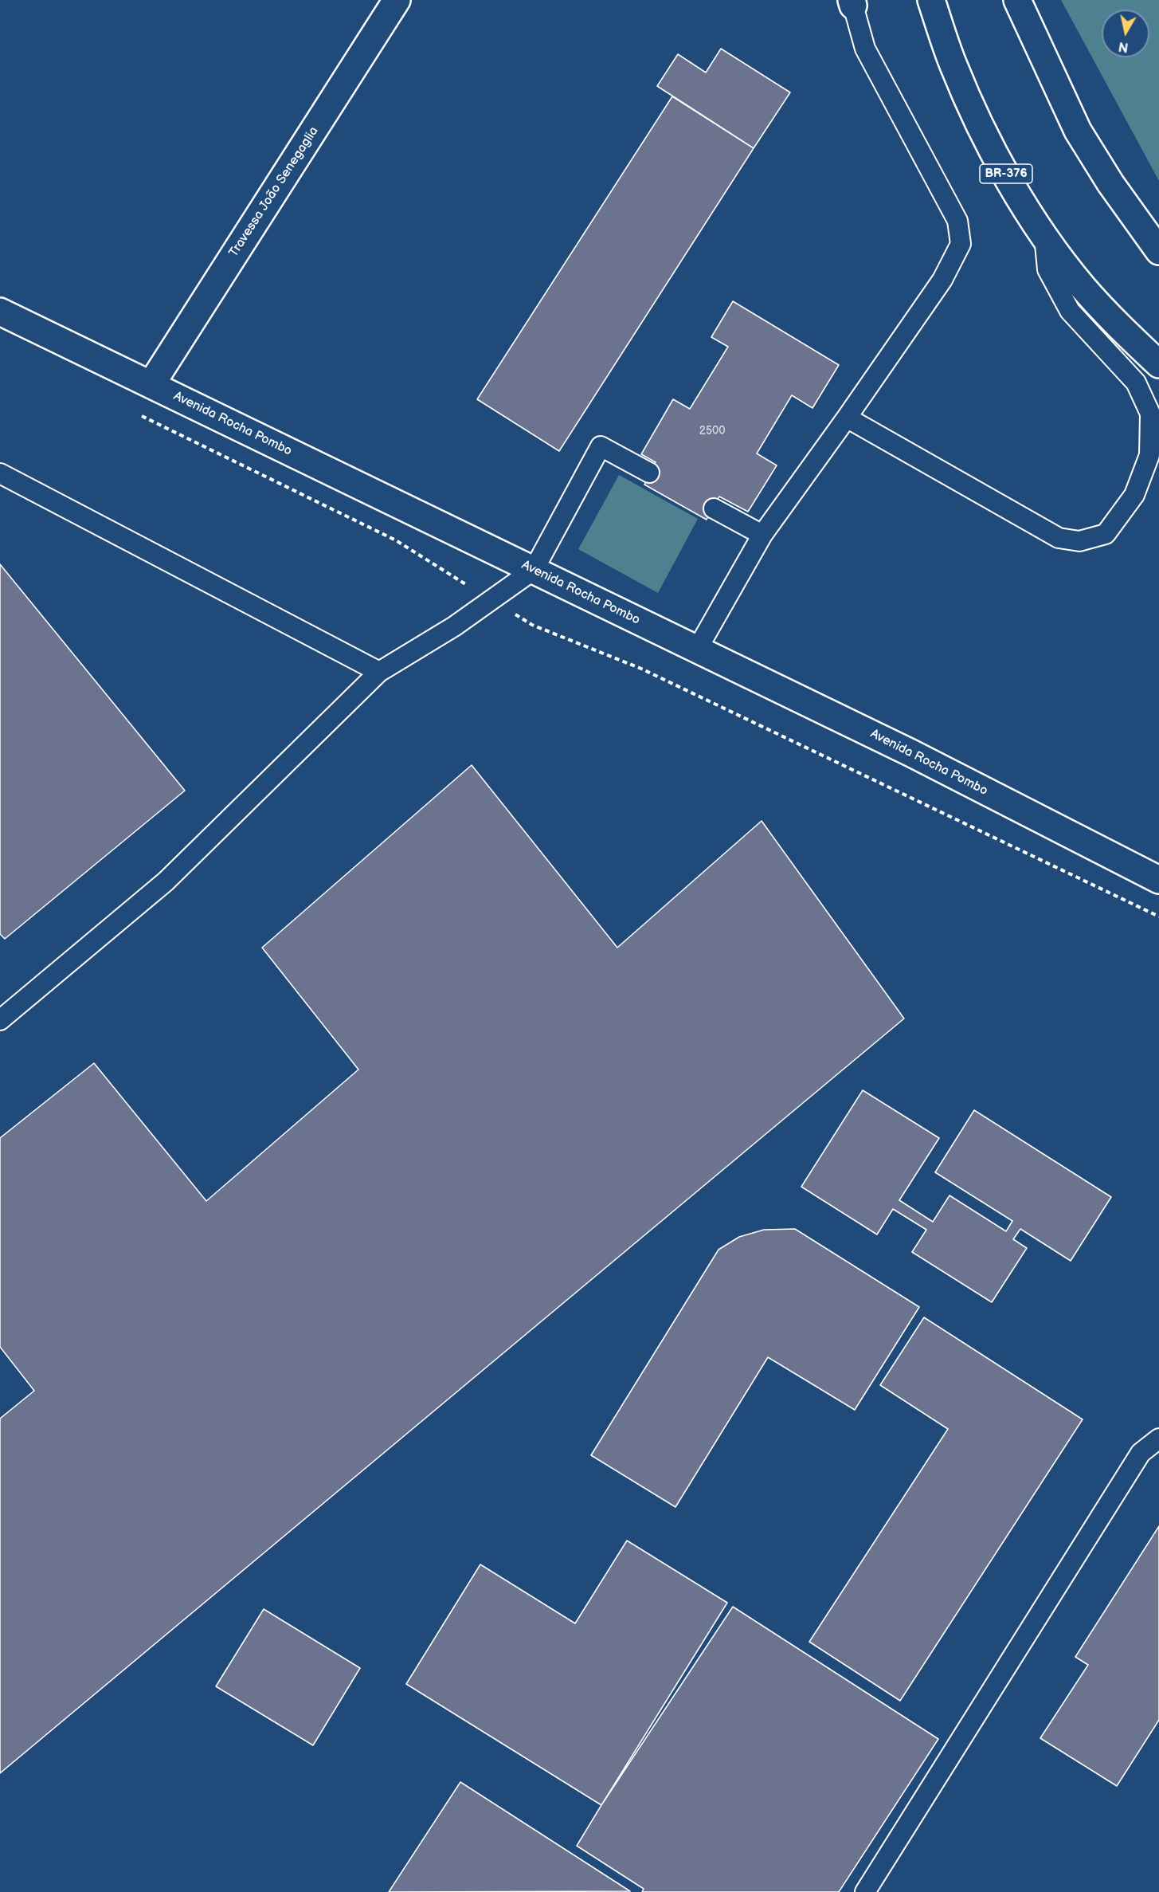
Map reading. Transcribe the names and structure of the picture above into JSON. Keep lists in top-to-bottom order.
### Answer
{
  "streets": {
    "main road": ["BR-376", "Travessa João Senegaglia", "Avenida Rocha Pombo"]
  },
  "crossings": [
    ["Travessa João Senegaglia", "Avenida Rocha Pombo"]
  ],
  "house_numbers": ["2500"],
  "north": "bottom"
}
